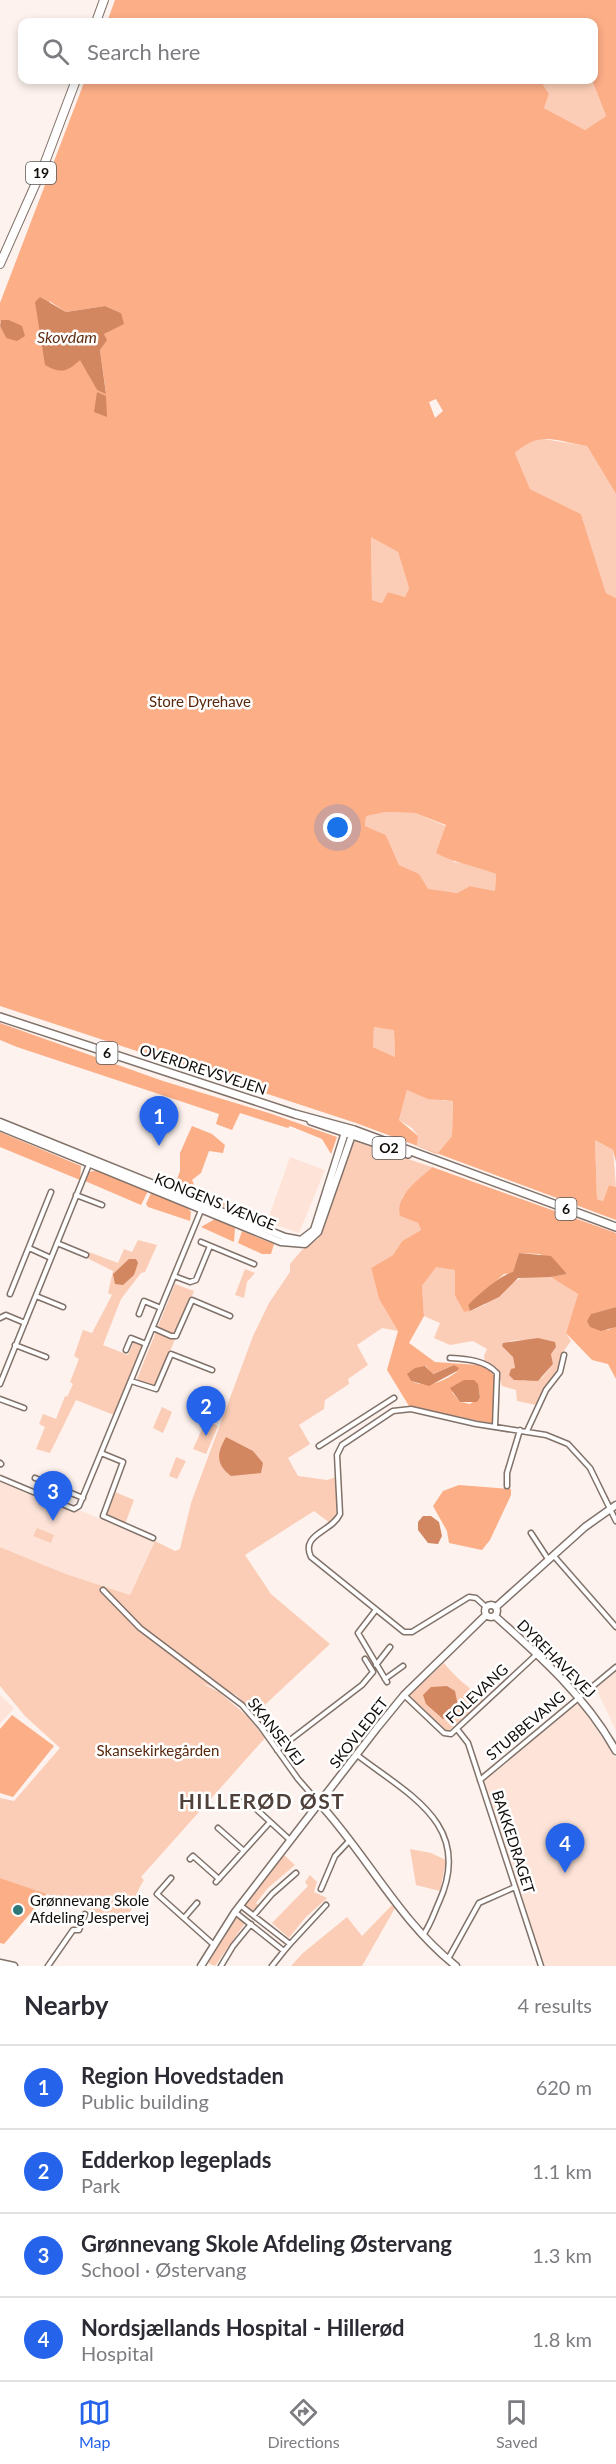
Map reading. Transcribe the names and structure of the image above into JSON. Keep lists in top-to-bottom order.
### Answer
{
  "streets": {
    "highway": ["19"],
    "main road": ["6", "OVERDREVSVEJEN", "O2"],
    "street": [
      "KONGENS VÆNGE",
      "DYREHAVEVEJ",
      "FOLEVANG",
      "STUBBEVANG",
      "SKANSEVEJ",
      "SKOVLEDET",
      "BAKKEDRAGET"
    ]
  },
  "crossings": [
    ["OVERDREVSVEJEN", "KONGENS VÆNGE"],
    ["DYREHAVEVEJ", "FOLEVANG"],
    ["DYREHAVEVEJ", "STUBBEVANG"],
    ["FOLEVANG", "SKOVLEDET"],
    ["FOLEVANG", "BAKKEDRAGET"],
    ["STUBBEVANG", "BAKKEDRAGET"],
    ["SKANSEVEJ", "SKOVLEDET"]
  ],
  "districts": ["HILLERØD ØST"],
  "water": ["Skovdam"],
  "parks": ["Store Dyrehave", "Skansekirkegården"],
  "places": ["Grønnevang Skole Afdeling Jespervej"],
  "page": {
    "search": "Search here",
    "pins": [
      "1",
      "2",
      "3",
      "4"
    ],
    "heading": ["Nearby", "4 results"],
    "list": [
      {
        "mark": "1",
        "name": "Region Hovedstaden",
        "note": "Public building",
        "value": "620 m"
      },
      {
        "mark": "2",
        "name": "Edderkop legeplads",
        "note": "Park",
        "value": "1.1 km"
      },
      {
        "mark": "3",
        "name": "Grønnevang Skole Afdeling Østervang",
        "note": "School · Østervang",
        "value": "1.3 km"
      },
      {
        "mark": "4",
        "name": "Nordsjællands Hospital - Hillerød",
        "note": "Hospital",
        "value": "1.8 km"
      }
    ],
    "nav": ["Map", "Directions", "Saved"]
  }
}
